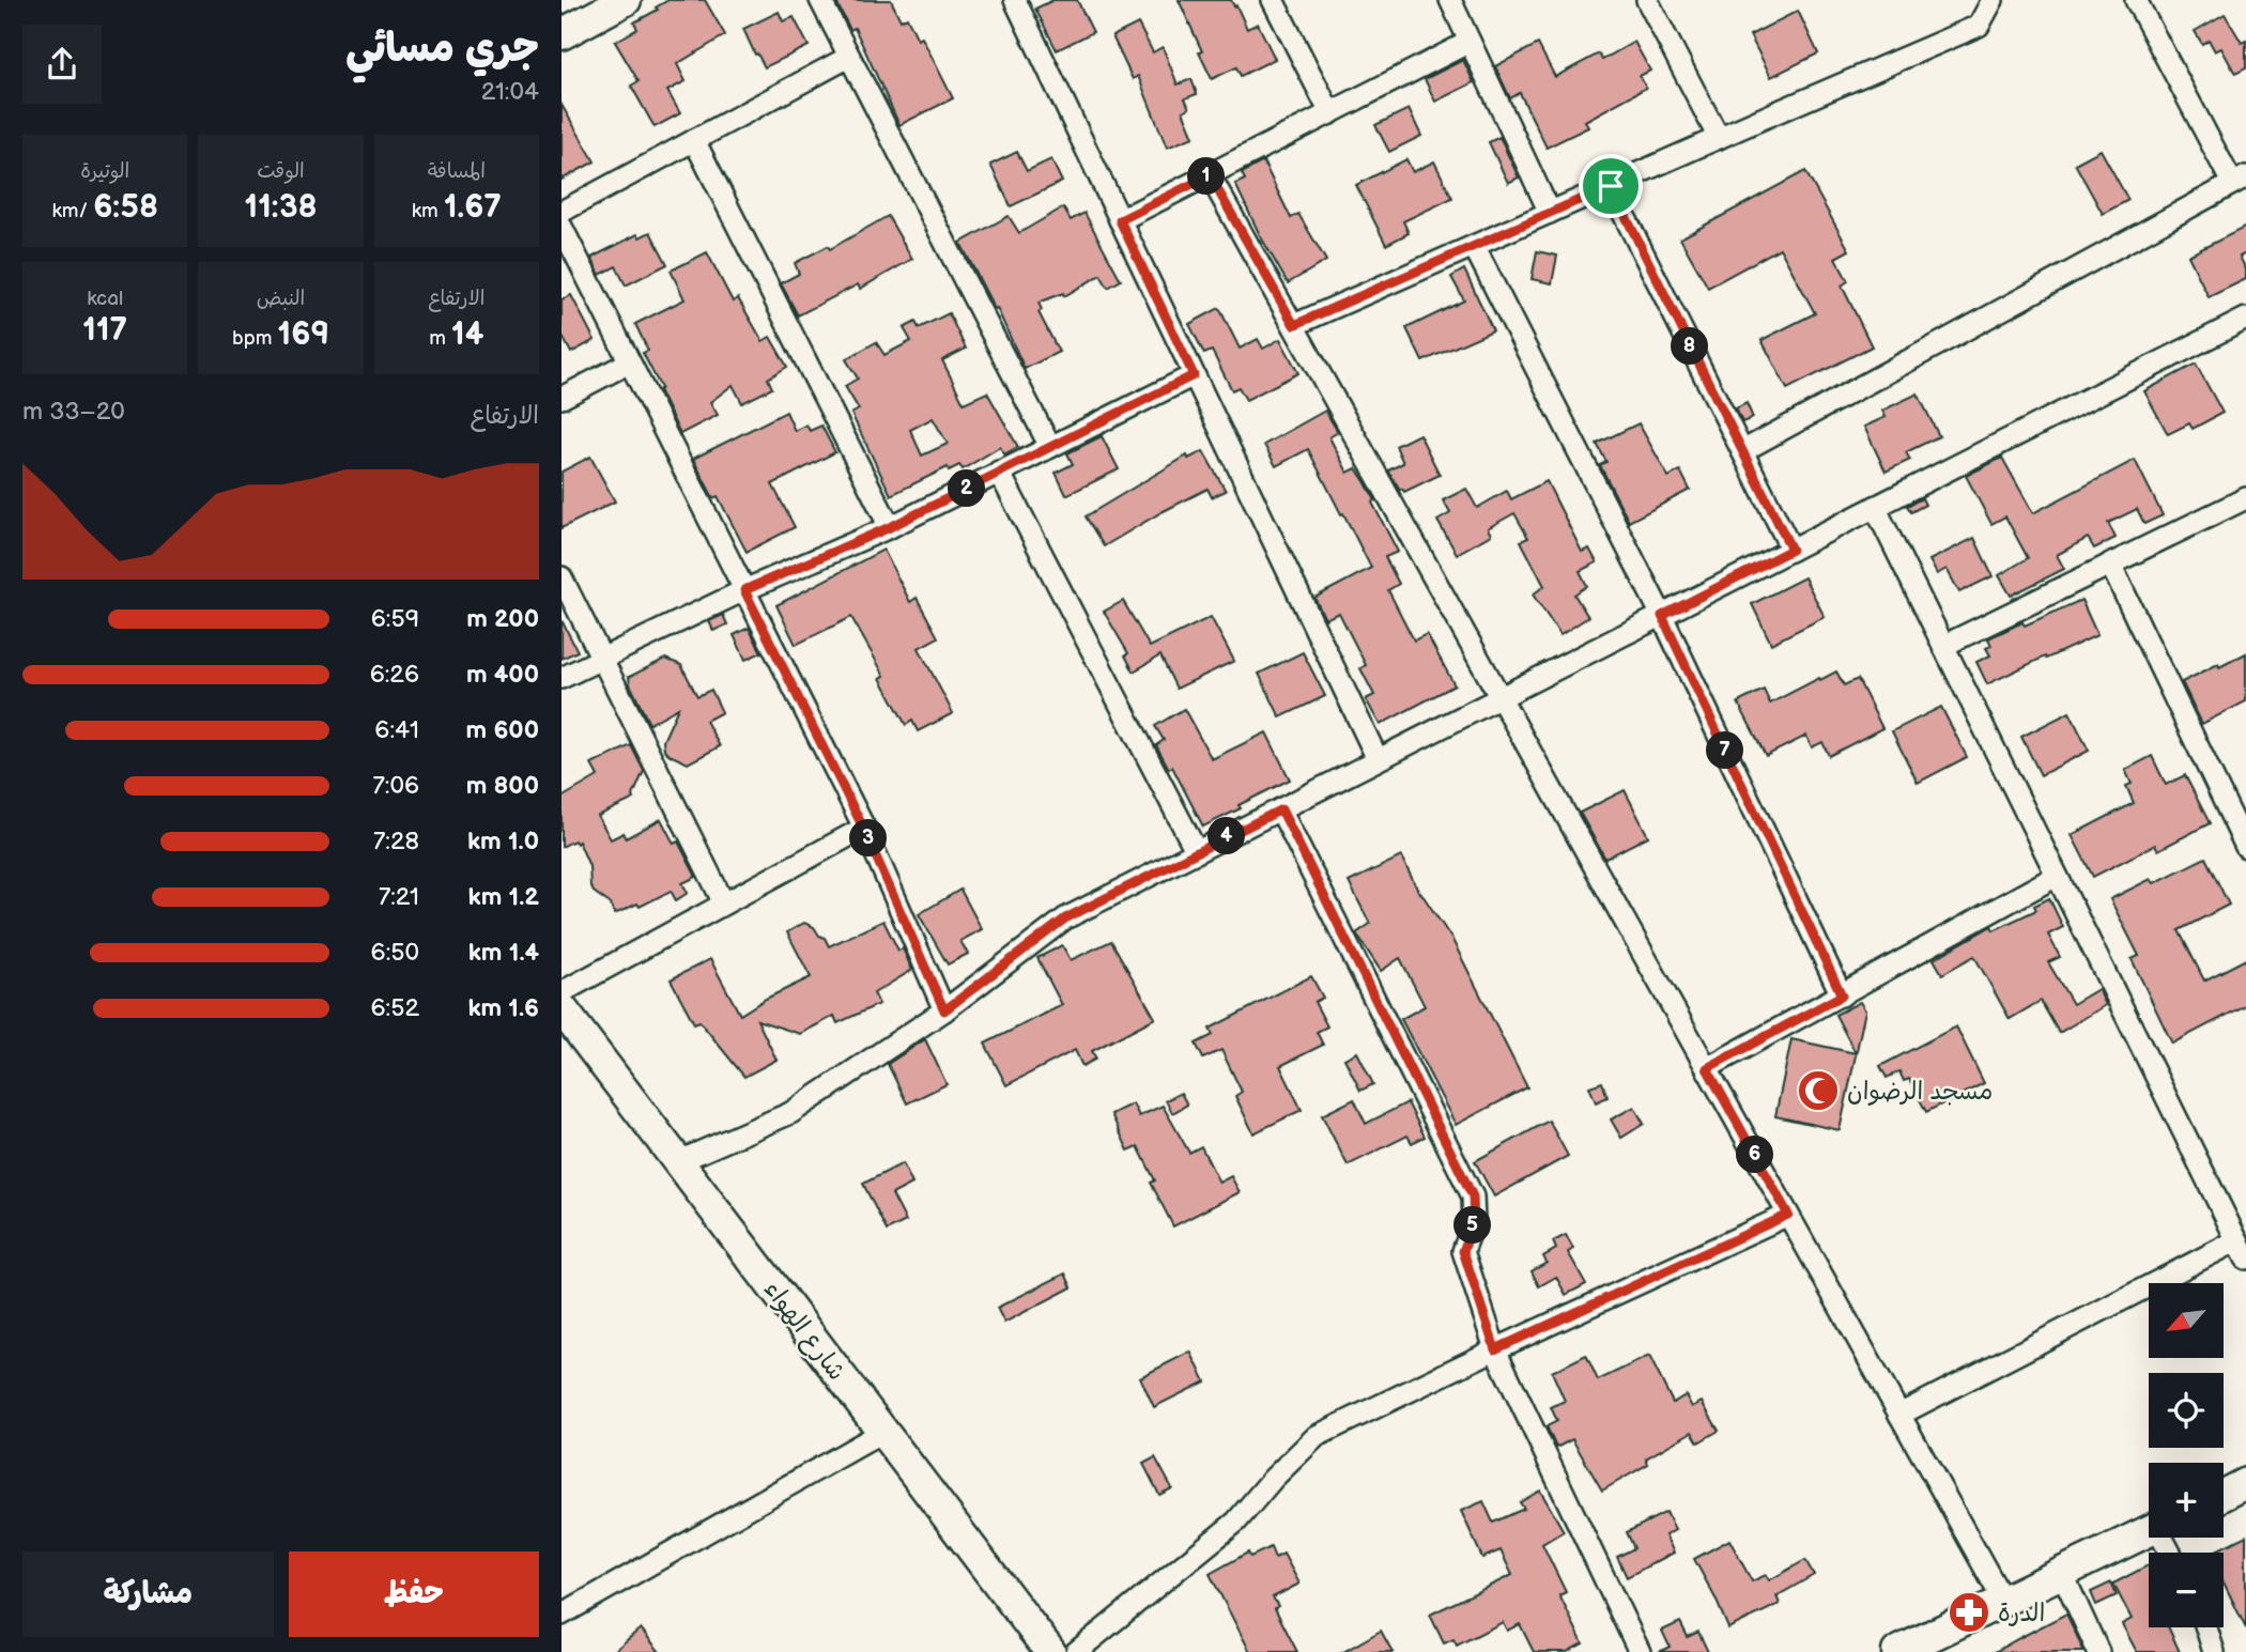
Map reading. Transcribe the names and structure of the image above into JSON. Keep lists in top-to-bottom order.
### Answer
{
  "streets": {
    "street": ["شارع الهواء"]
  },
  "places": {
    "mosque": ["مسجد الرضوان"],
    "pharmacy": ["الدرة"]
  },
  "north": "bottom left",
  "page": {
    "heading": ["جري مسائي", "21:04"],
    "stats": [
      ["المسافة", "1.67 km"],
      ["الوقت", "11:38"],
      ["الوتيرة", "6:58 /km"],
      ["الارتفاع", "14 m"],
      ["النبض", "169 bpm"],
      ["kcal", "117"]
    ],
    "pins": [
      "1",
      "8",
      "2",
      "7",
      "4",
      "3",
      "6",
      "5"
    ],
    "chart": ["الارتفاع", "20–33 m"],
    "list": [
      {
        "name": "200 m",
        "note": "6:59"
      },
      {
        "name": "400 m",
        "note": "6:26"
      },
      {
        "name": "600 m",
        "note": "6:41"
      },
      {
        "name": "800 m",
        "note": "7:06"
      },
      {
        "name": "1.0 km",
        "note": "7:28"
      },
      {
        "name": "1.2 km",
        "note": "7:21"
      },
      {
        "name": "1.4 km",
        "note": "6:50"
      },
      {
        "name": "1.6 km",
        "note": "6:52"
      }
    ],
    "map_buttons": ["+", "−"],
    "buttons": ["حفظ", "مشاركة"]
  }
}
